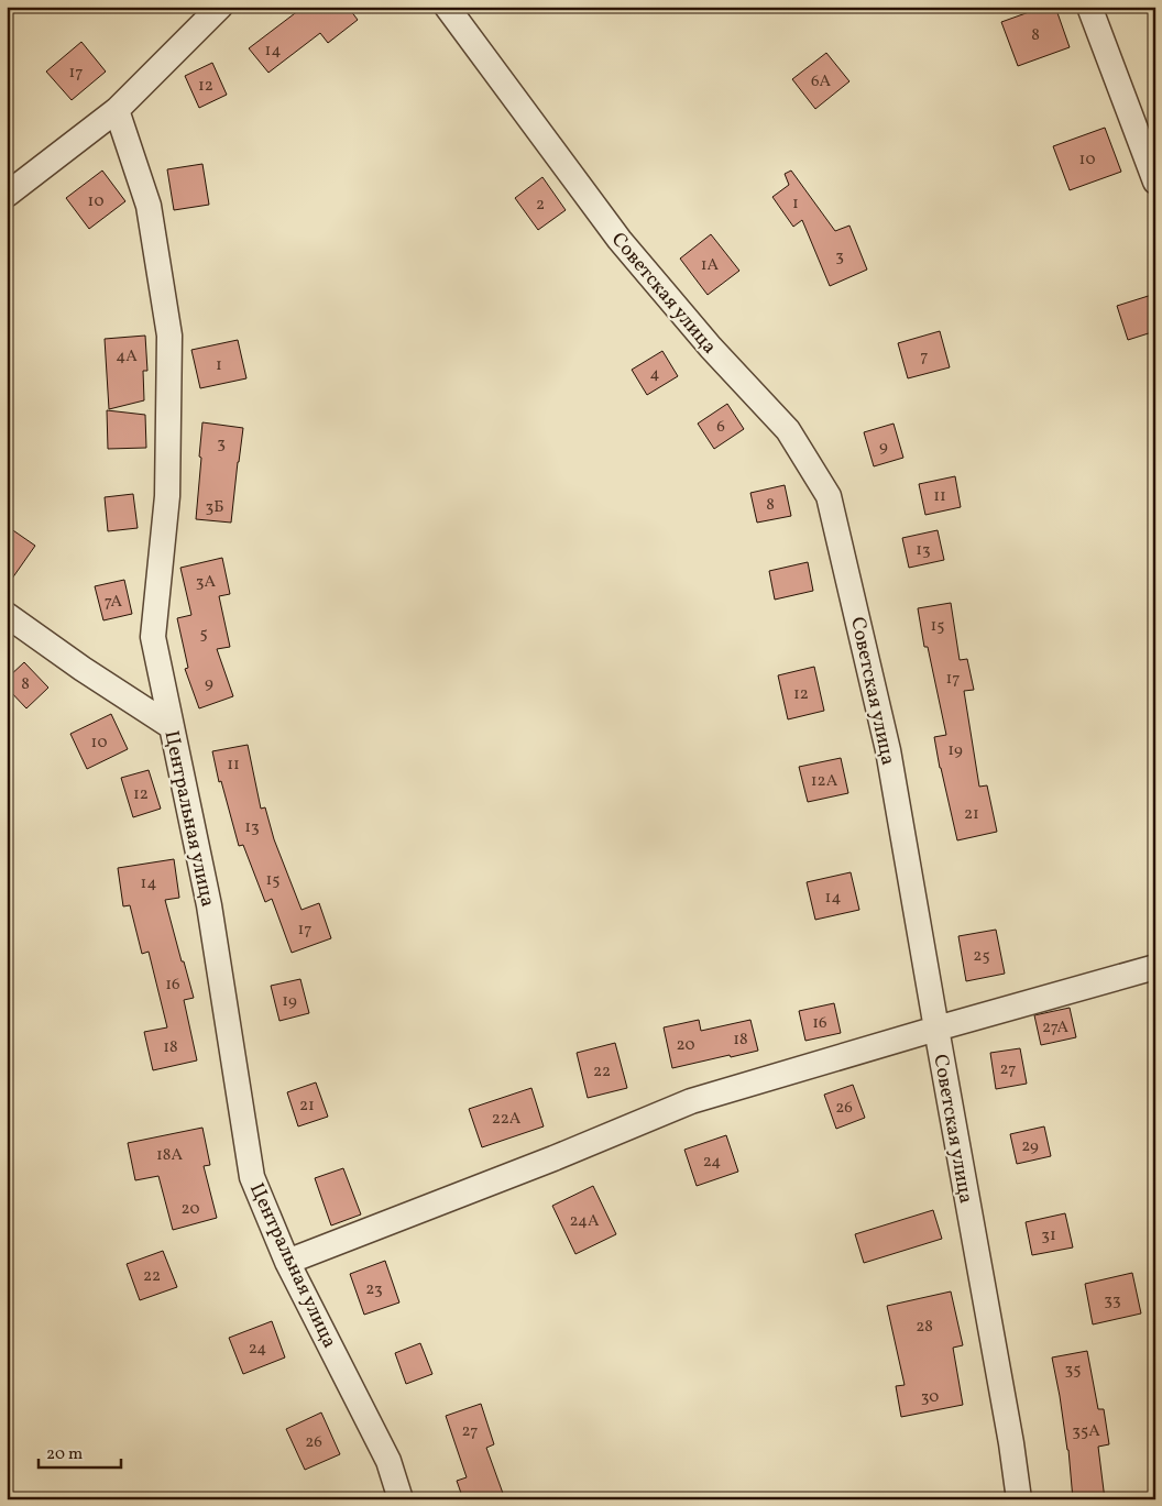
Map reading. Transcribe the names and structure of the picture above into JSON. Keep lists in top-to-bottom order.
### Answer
{
  "streets": {
    "street": ["Советская улица", "Центральная улица"]
  },
  "house_numbers": [
    "8",
    "14",
    "17",
    "6А",
    "12",
    "10",
    "10",
    "1",
    "2",
    "3",
    "1А",
    "4А",
    "7",
    "1",
    "4",
    "6",
    "3",
    "9",
    "11",
    "8",
    "3Б",
    "13",
    "3А",
    "7А",
    "15",
    "5",
    "17",
    "9",
    "8",
    "12",
    "10",
    "19",
    "11",
    "12А",
    "12",
    "21",
    "13",
    "15",
    "14",
    "14",
    "17",
    "25",
    "16",
    "19",
    "16",
    "27А",
    "18",
    "20",
    "18",
    "27",
    "22",
    "21",
    "26",
    "22А",
    "29",
    "18А",
    "24",
    "20",
    "24А",
    "31",
    "22",
    "23",
    "33",
    "28",
    "24",
    "35",
    "30",
    "27",
    "35А",
    "26"
  ],
  "scale_bar": "20 m"
}
